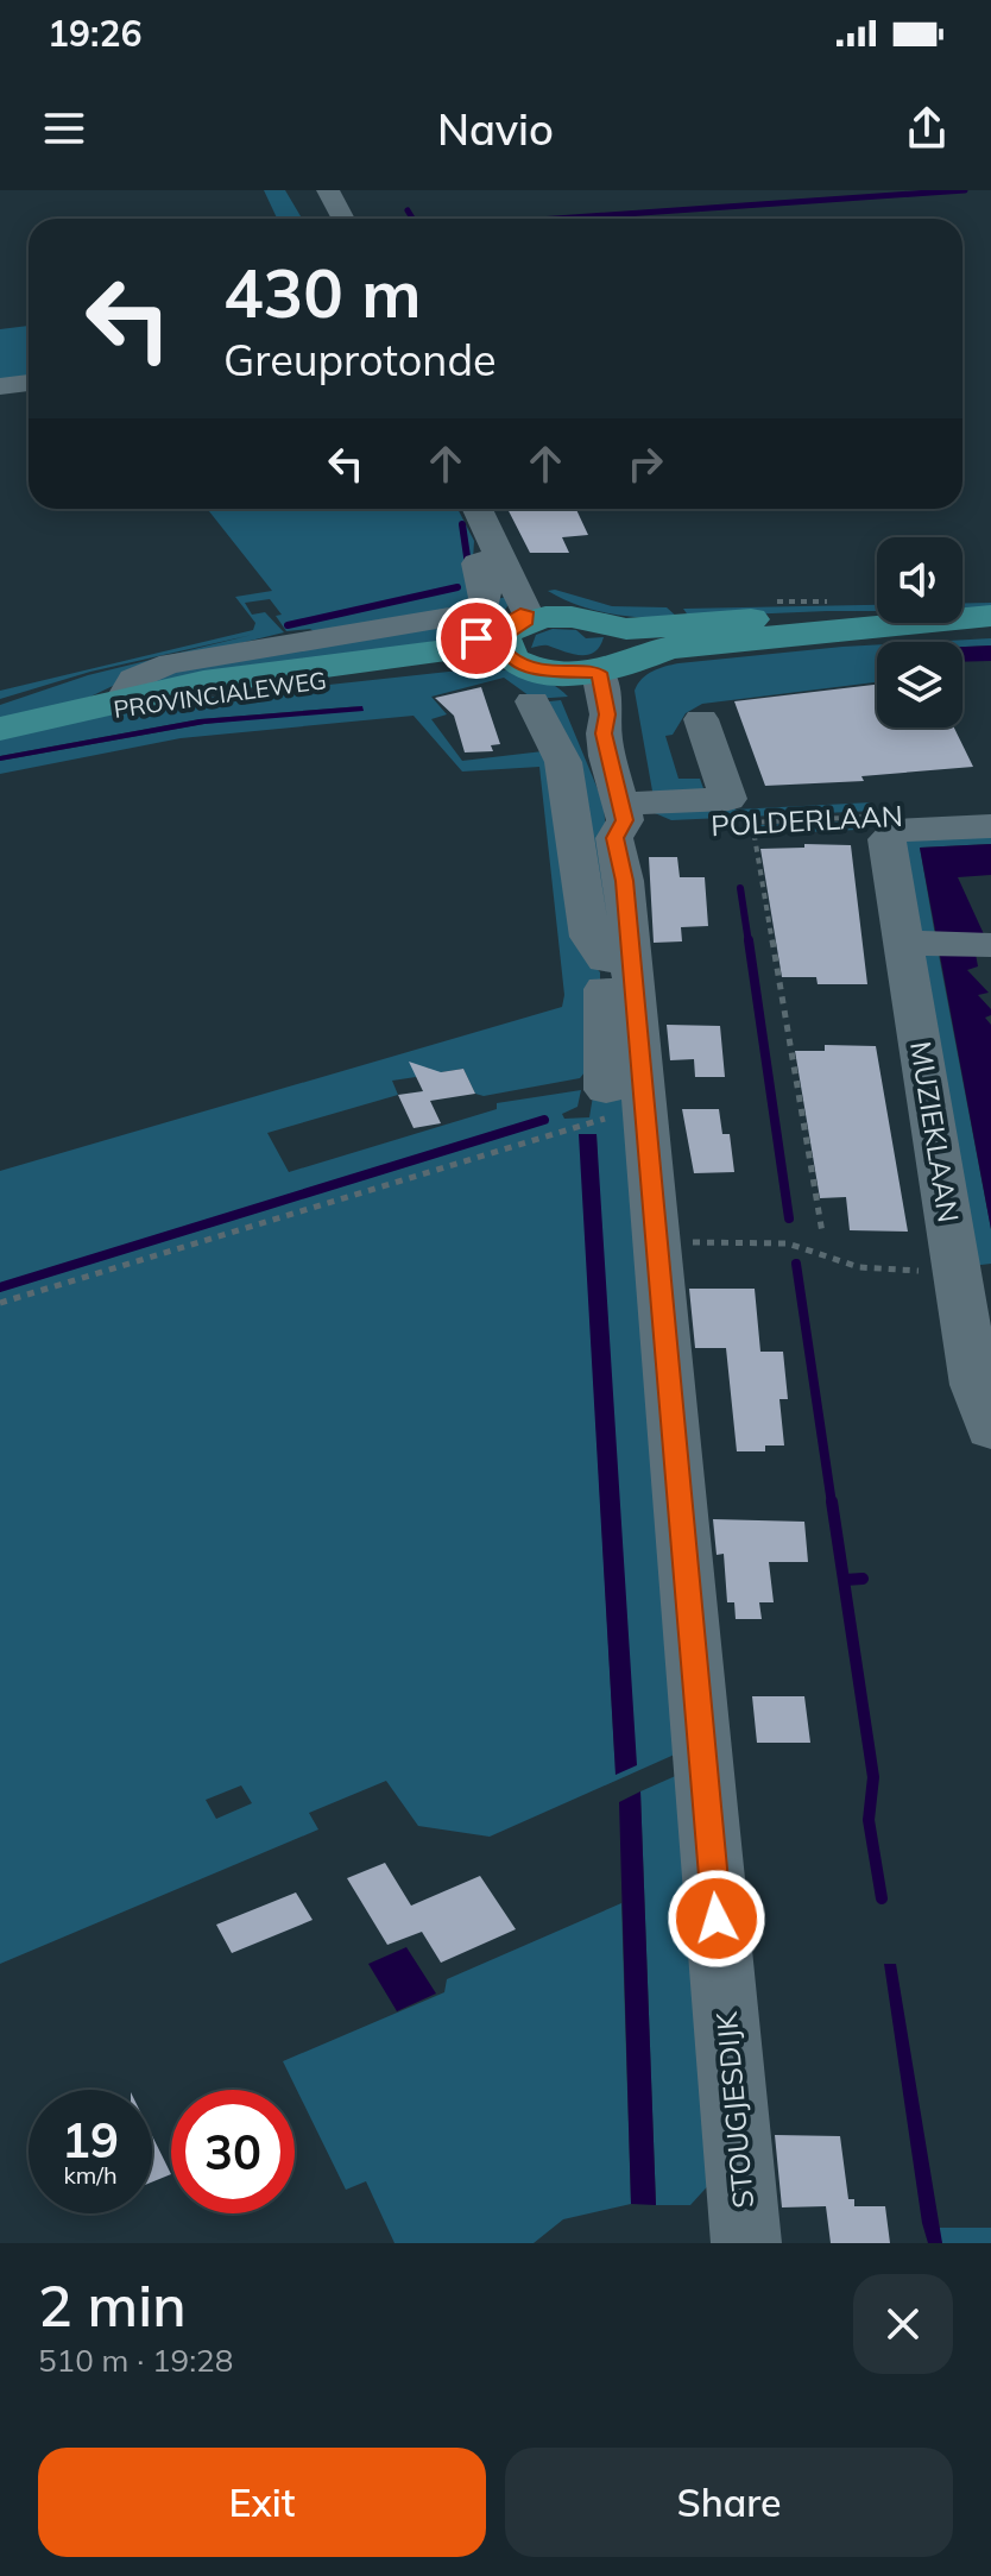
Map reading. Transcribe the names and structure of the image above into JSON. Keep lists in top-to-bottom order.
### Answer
{
  "streets": {
    "main road": ["PROVINCIALEWEG"],
    "street": ["POLDERLAAN", "MUZIEKLAAN", "STOUGJESDIJK"]
  },
  "crossings": [
    ["PROVINCIALEWEG", "STOUGJESDIJK"],
    ["POLDERLAAN", "MUZIEKLAAN"]
  ],
  "page": {
    "status": "19:26",
    "header": "Navio",
    "turn": ["430 m", "Greuprotonde"],
    "speed": "19 km/h",
    "limit": "30",
    "heading": ["2 min", "510 m · 19:28"],
    "buttons": ["Exit", "Share"]
  }
}
